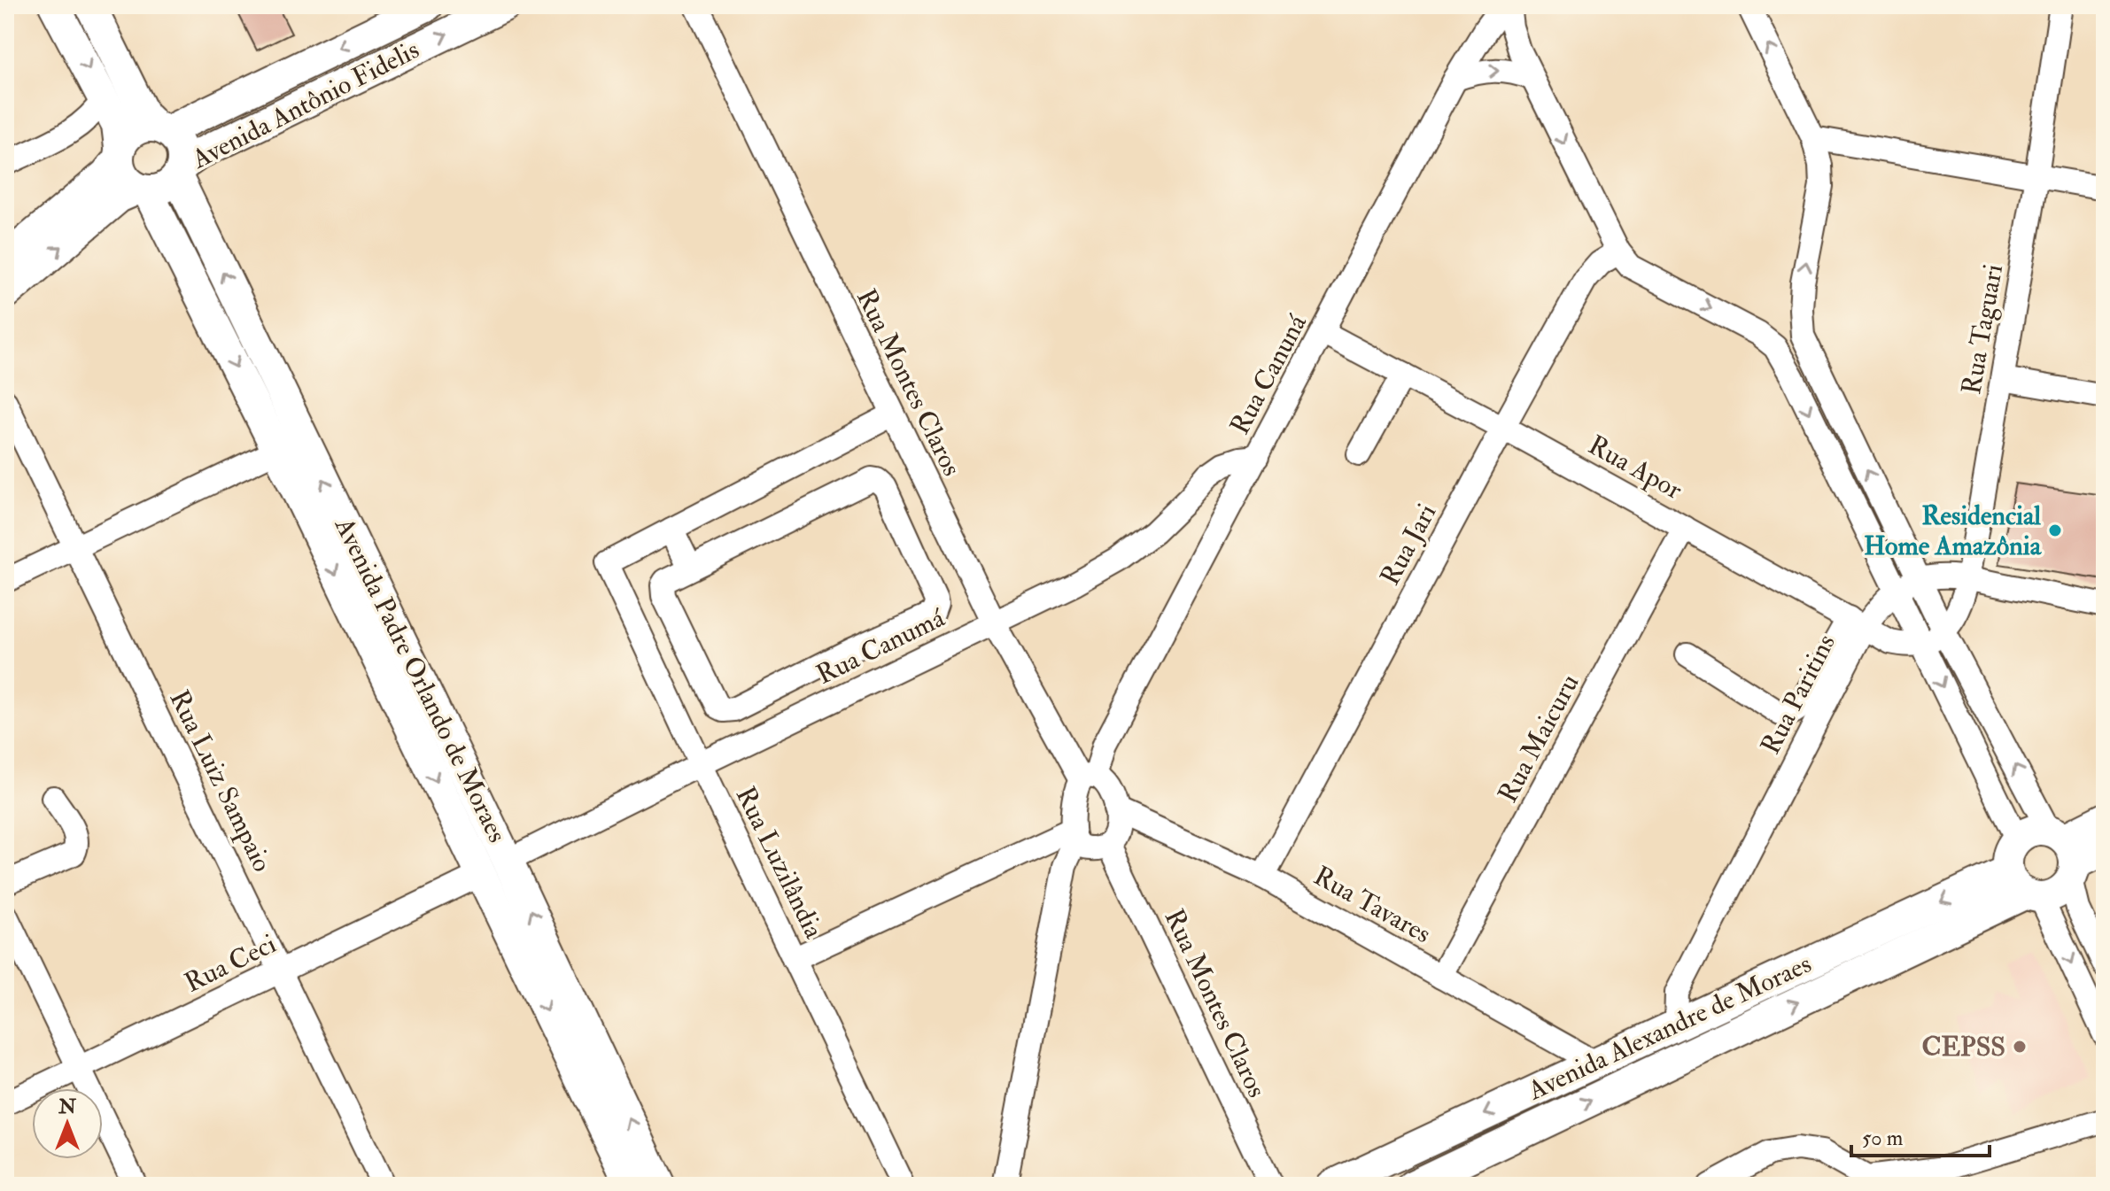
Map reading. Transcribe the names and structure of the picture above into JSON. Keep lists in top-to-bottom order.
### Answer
{
  "streets": {
    "main road": ["Avenida Antônio Fidelis", "Avenida Padre Orlando de Moraes", "Avenida Alexandre de Moraes"],
    "street": [
      "Rua Taguari",
      "Rua Canuná",
      "Rua Montes Claros",
      "Rua Apor",
      "Rua Jari",
      "Rua Canumá",
      "Rua Paritins",
      "Rua Maicuru",
      "Rua Luiz Sampaio",
      "Rua Luzilândia",
      "Rua Tavares",
      "Rua Ceci"
    ]
  },
  "crossings": [
    ["Avenida Antônio Fidelis", "Avenida Padre Orlando de Moraes"],
    ["Rua Taguari", "Rua Paritins"],
    ["Rua Canuná", "Rua Montes Claros"],
    ["Rua Canuná", "Rua Apor"],
    ["Rua Canuná", "Rua Canumá"],
    ["Rua Canuná", "Rua Tavares"],
    ["Rua Montes Claros", "Rua Canumá"],
    ["Rua Montes Claros", "Rua Tavares"],
    ["Rua Apor", "Rua Jari"],
    ["Rua Apor", "Rua Paritins"],
    ["Rua Apor", "Rua Maicuru"],
    ["Rua Jari", "Rua Tavares"],
    ["Rua Canumá", "Avenida Padre Orlando de Moraes"],
    ["Rua Canumá", "Rua Luzilândia"],
    ["Avenida Padre Orlando de Moraes", "Rua Ceci"],
    ["Rua Paritins", "Avenida Alexandre de Moraes"],
    ["Rua Maicuru", "Rua Tavares"],
    ["Rua Luiz Sampaio", "Rua Ceci"],
    ["Rua Tavares", "Avenida Alexandre de Moraes"]
  ],
  "places": ["Residencial Home Amazônia", "CEPSS"],
  "scale_bar": "50 m",
  "north": "top"
}
